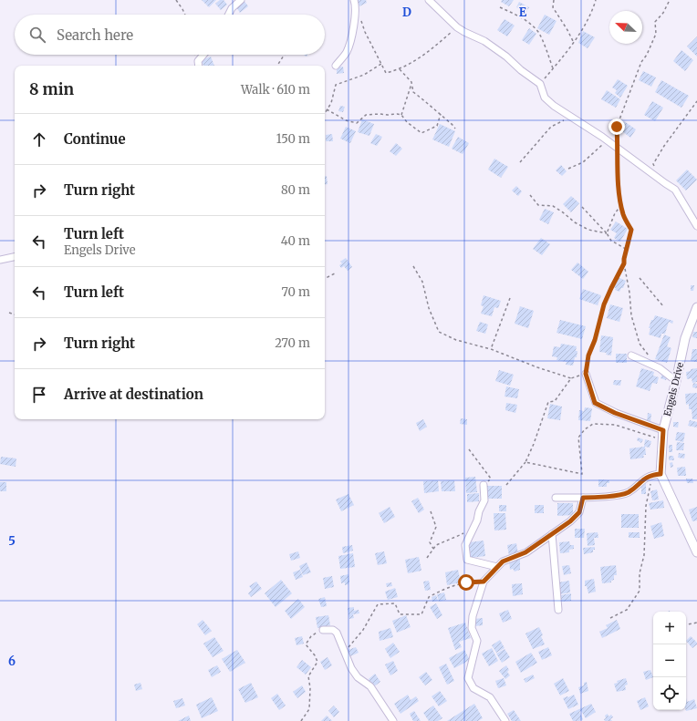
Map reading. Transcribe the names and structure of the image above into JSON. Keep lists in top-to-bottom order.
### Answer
{
  "streets": {
    "street": ["Engels Drive"]
  },
  "north": "top left",
  "page": {
    "search": "Search here",
    "heading": ["8 min", "Walk · 610 m"],
    "list": [
      ["Continue", "150 m"],
      ["Turn right", "80 m"],
      ["Turn left", "Engels Drive", "40 m"],
      ["Turn left", "70 m"],
      ["Turn right", "270 m"],
      "Arrive at destination"
    ],
    "map_buttons": ["+", "−"]
  },
  "grid": {
    "columns": ["D", "E"],
    "rows": ["5", "6"]
  }
}
